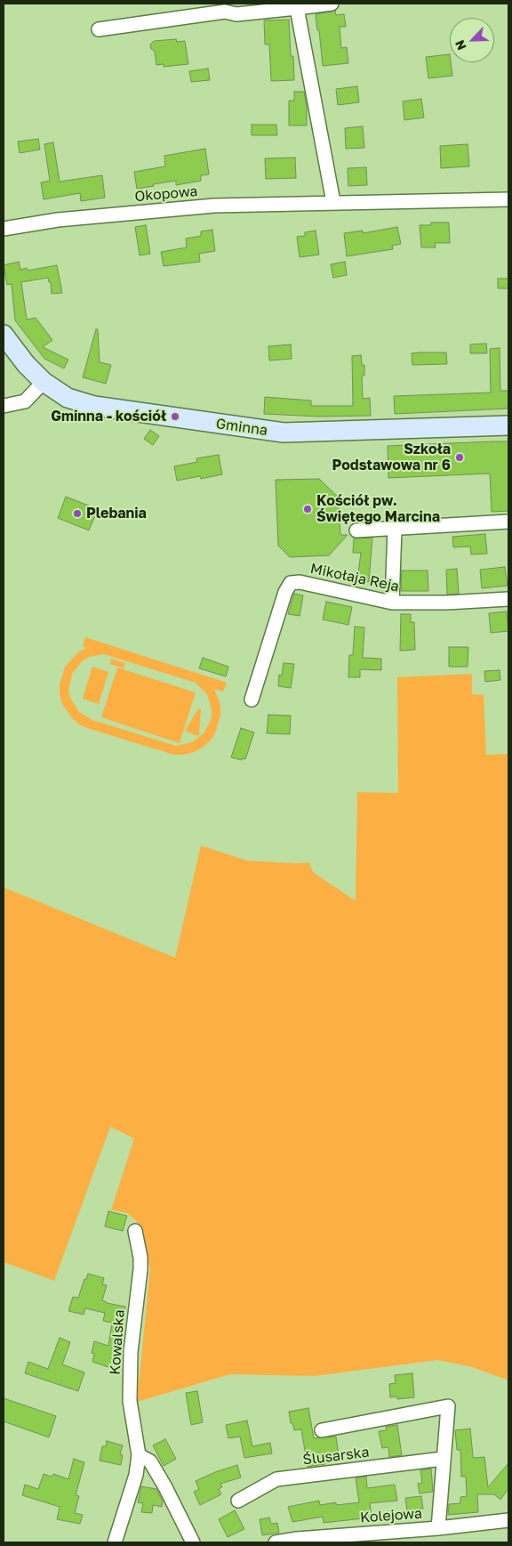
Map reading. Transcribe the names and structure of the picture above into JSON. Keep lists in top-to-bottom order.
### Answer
{
  "streets": {
    "street": [
      "Okopowa",
      "Gminna",
      "Mikołaja Reja",
      "Kowalska",
      "Ślusarska",
      "Kolejowa"
    ]
  },
  "crossings": [
    ["Ślusarska", "Kolejowa"]
  ],
  "places": [
    "Gminna - kościół",
    "Szkoła Podstawowa nr 6",
    "Kościół pw. Świętego Marcina",
    "Plebania"
  ],
  "north": "bottom left"
}
